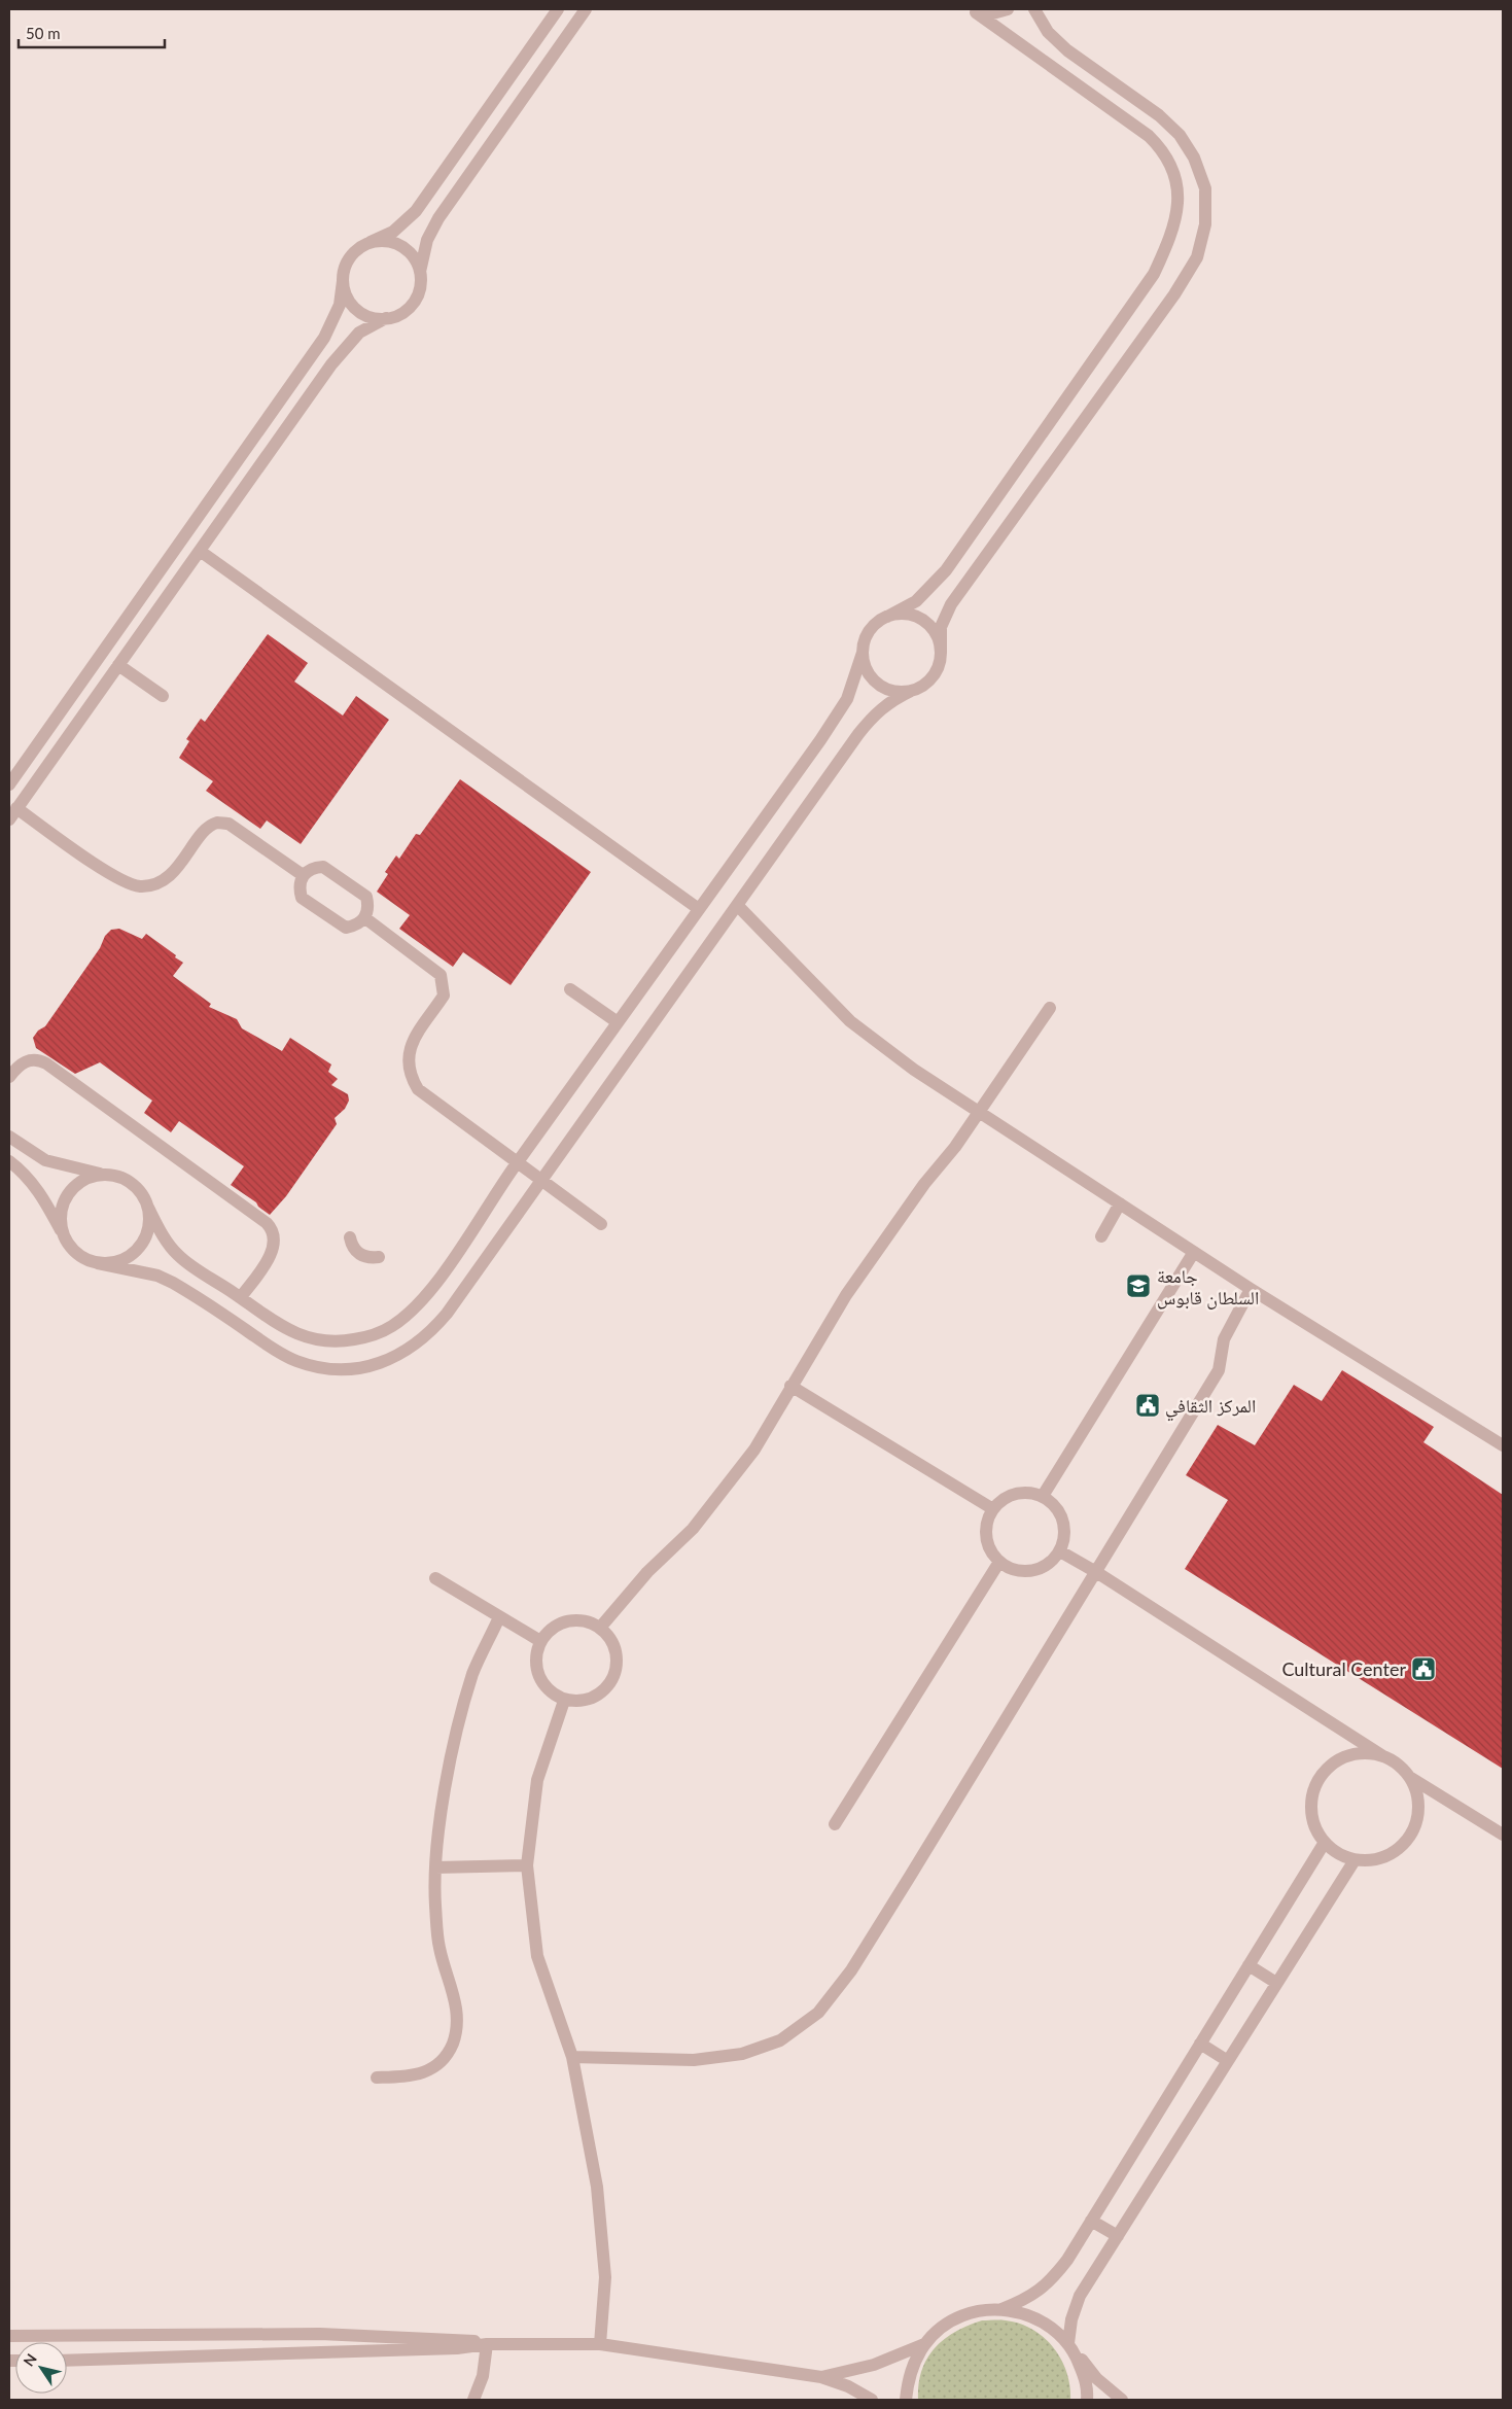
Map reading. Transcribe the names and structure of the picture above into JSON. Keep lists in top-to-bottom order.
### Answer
{
  "places": {
    "school or university": ["جامعة السلطان قابوس"],
    "public building": ["المركز الثقافي", "Cultural Center"]
  },
  "scale_bar": "50 m",
  "north": "top left"
}
